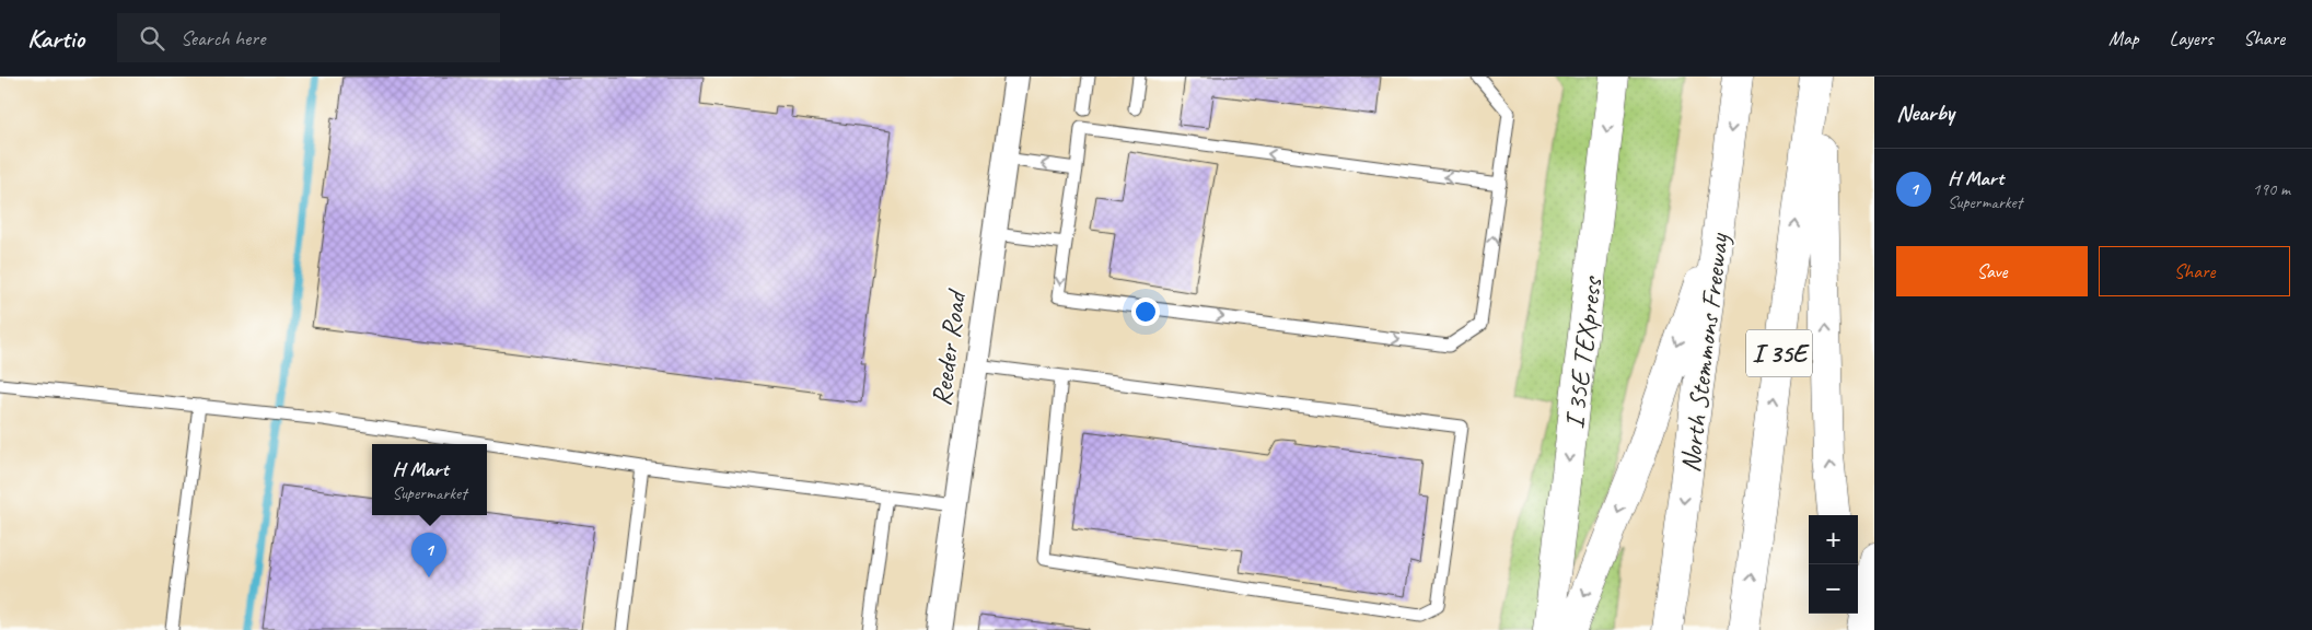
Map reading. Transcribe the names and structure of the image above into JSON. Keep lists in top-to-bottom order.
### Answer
{
  "streets": {
    "highway": ["I 35E TEXpress", "North Stemmons Freeway", "I 35E"],
    "street": ["Reeder Road"]
  },
  "page": {
    "header": "Kartio",
    "search": "Search here",
    "nav": ["Map", "Layers", "Share"],
    "heading": "Nearby",
    "list": [
      {
        "mark": "1",
        "name": "H Mart",
        "note": "Supermarket",
        "value": "190 m"
      }
    ],
    "buttons": ["Save", "Share"],
    "popup": ["H Mart", "Supermarket"],
    "map_buttons": ["+", "−"],
    "pins": "1"
  }
}
